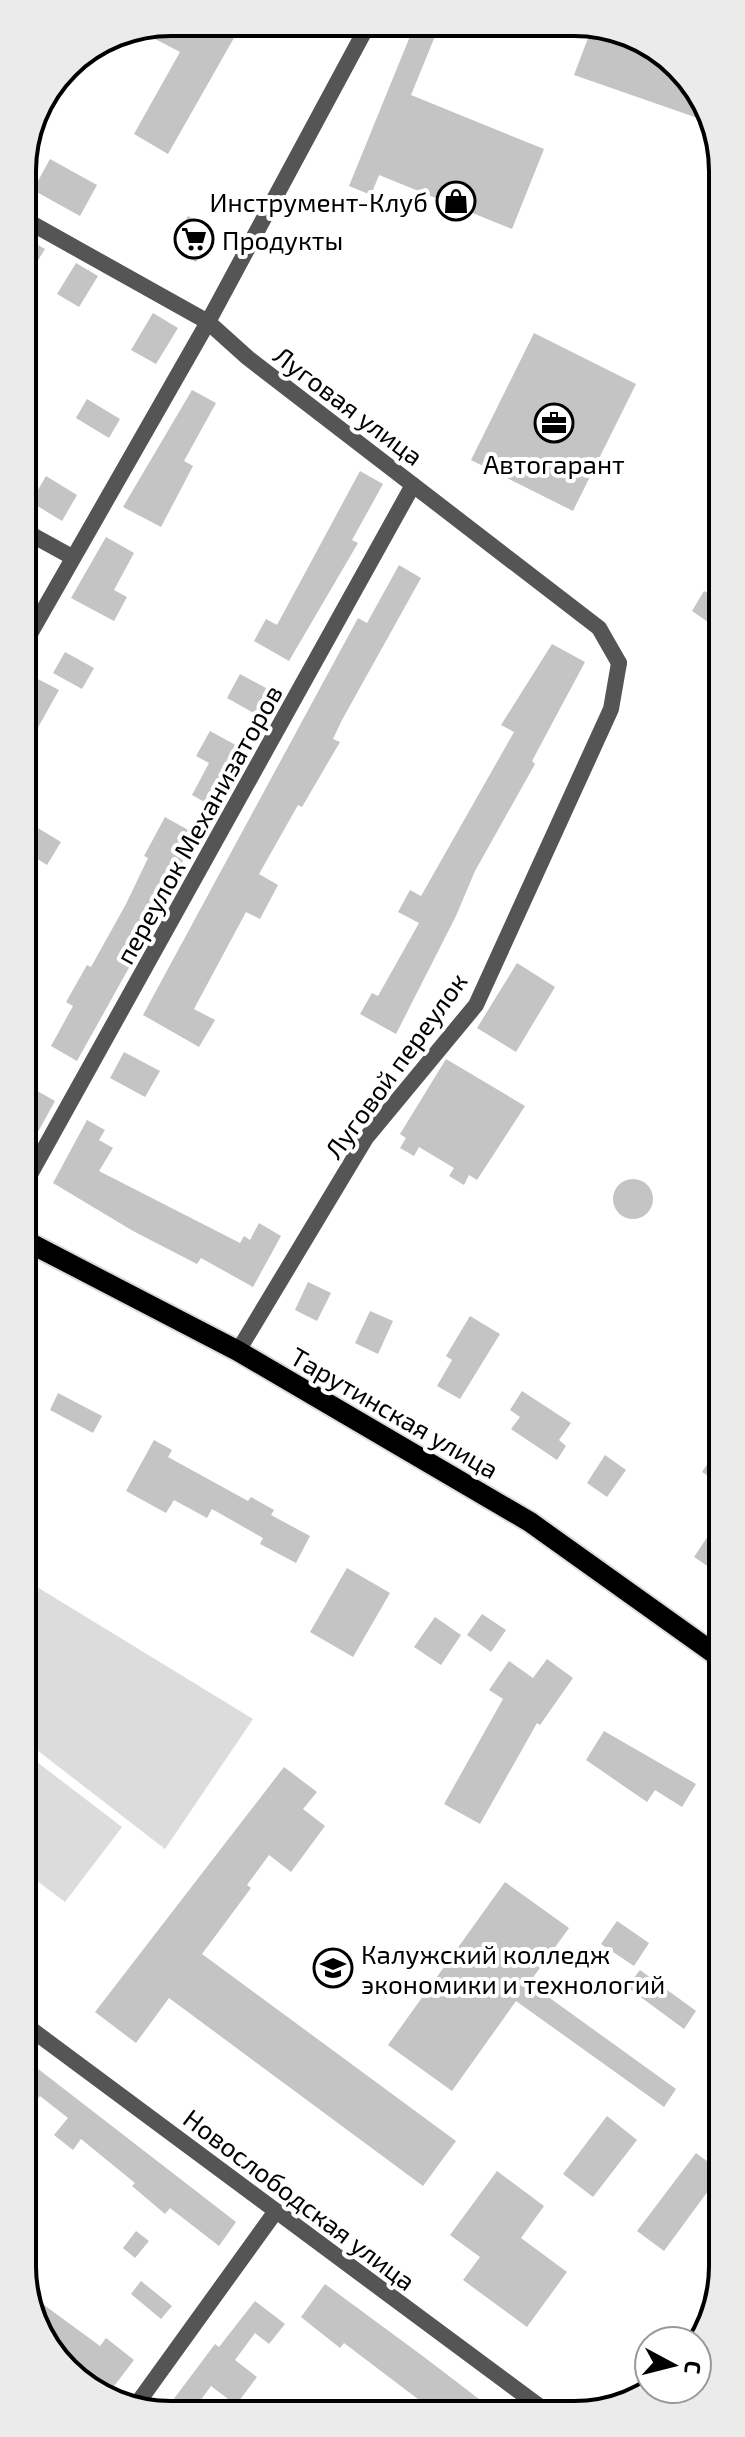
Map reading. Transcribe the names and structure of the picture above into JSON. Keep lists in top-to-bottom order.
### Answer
{
  "streets": {
    "main road": ["Тарутинская улица"],
    "street": [
      "Луговая улица",
      "переулок Механизаторов",
      "Луговой переулок",
      "Новослободская улица"
    ]
  },
  "crossings": [
    ["Луговая улица", "переулок Механизаторов"],
    ["Луговая улица", "Луговой переулок"],
    ["Луговой переулок", "Тарутинская улица"]
  ],
  "places": {
    "shop": ["Инструмент-Клуб"],
    "supermarket": ["Продукты"],
    "office": ["Автогарант"],
    "school or university": ["Калужский колледж экономики и технологий"]
  },
  "north": "right"
}
